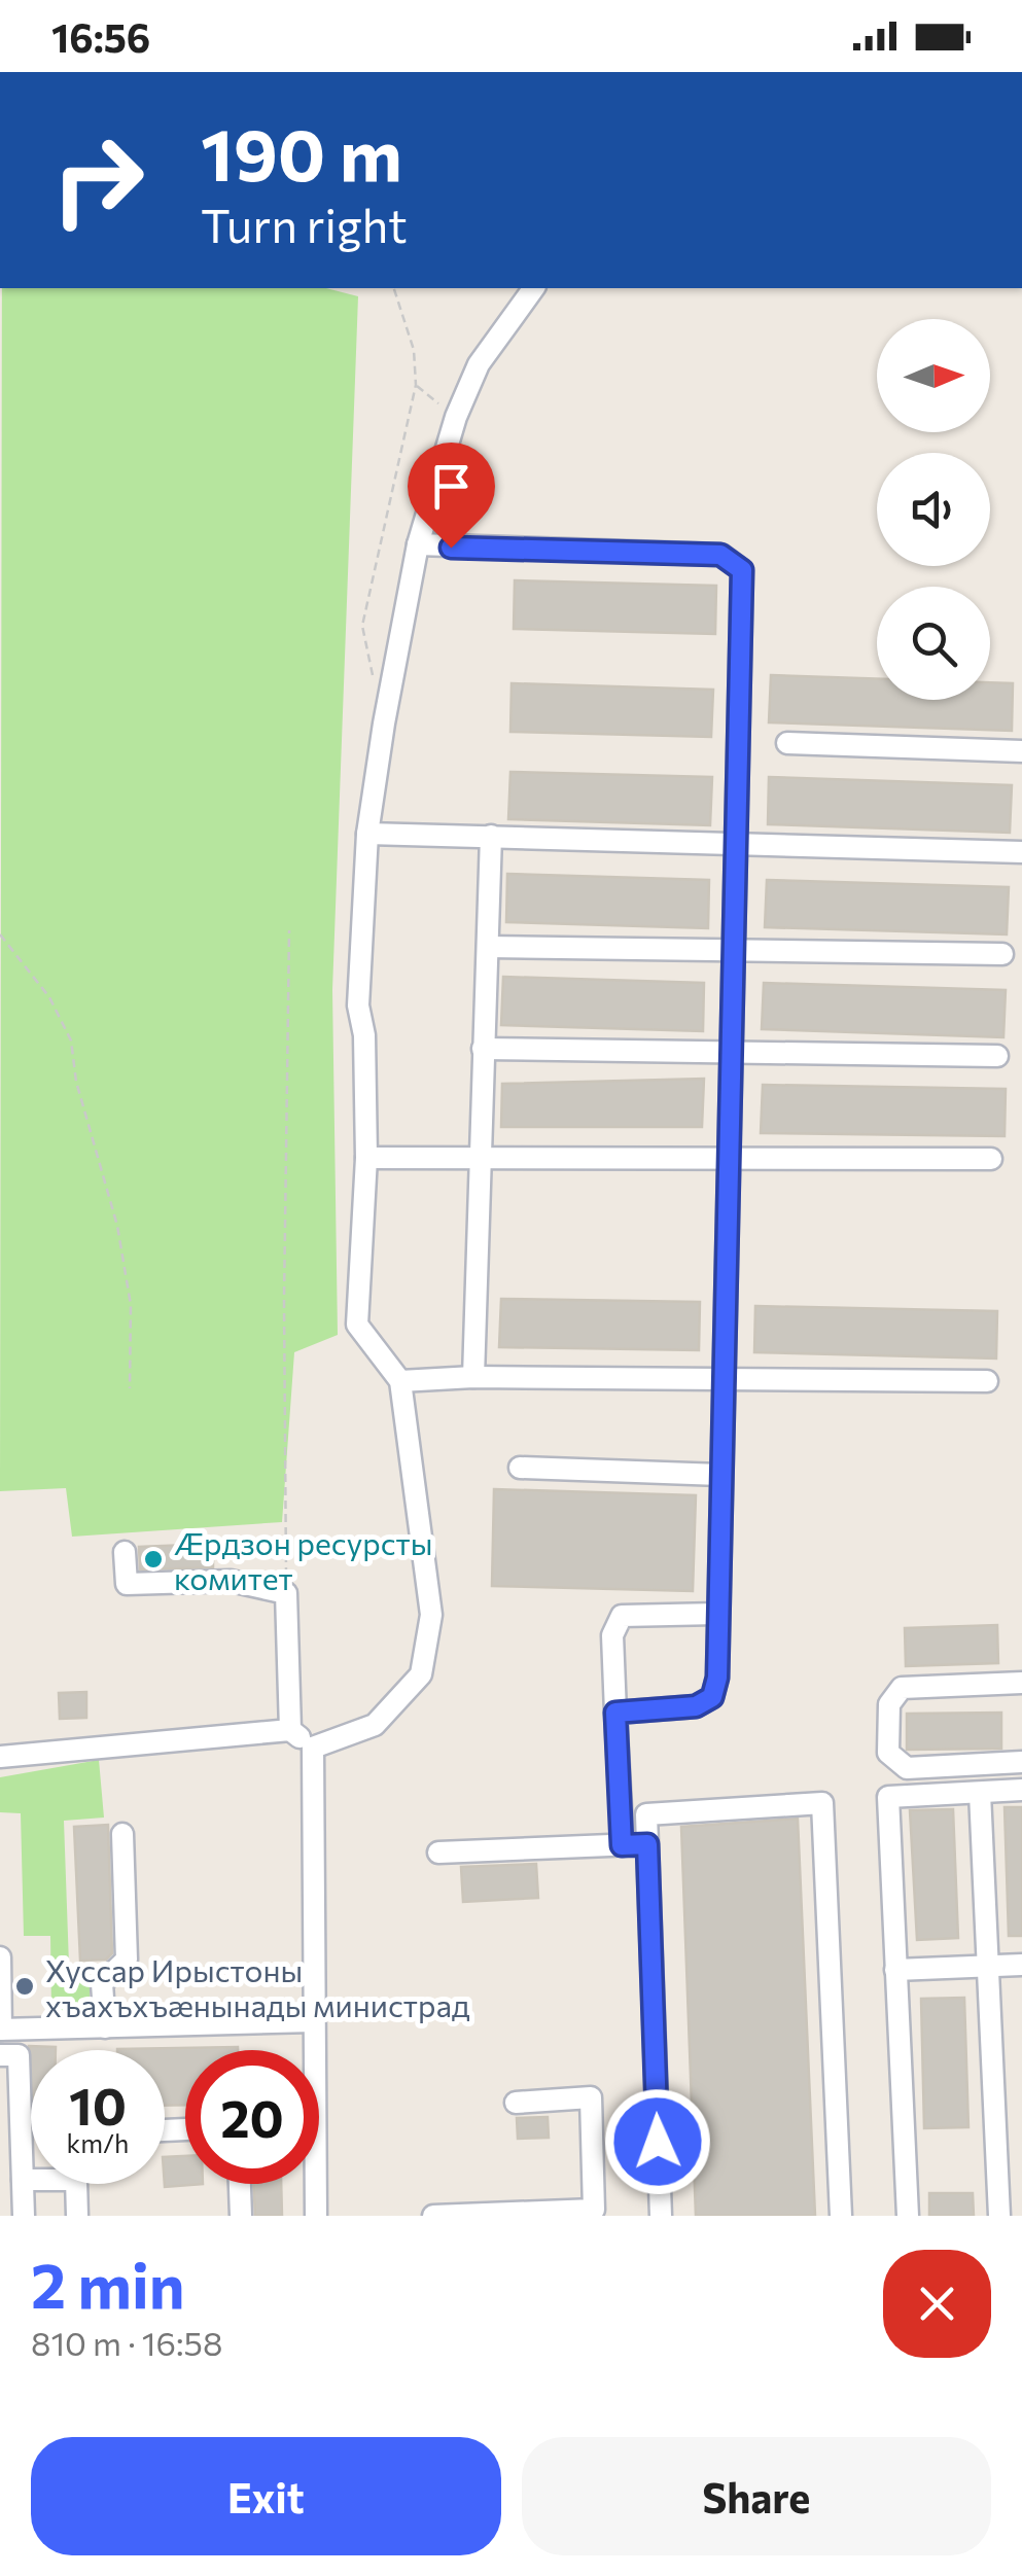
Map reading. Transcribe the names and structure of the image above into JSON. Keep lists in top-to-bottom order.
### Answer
{
  "places": ["Æрдзон ресурсты комитет", "Хуссар Ирыстоны хъахъхъæнынады министрад"],
  "north": "right",
  "page": {
    "status": "16:56",
    "turn": ["190 m", "Turn right"],
    "speed": "10 km/h",
    "limit": "20",
    "heading": ["2 min", "810 m · 16:58"],
    "buttons": ["Exit", "Share"]
  }
}
